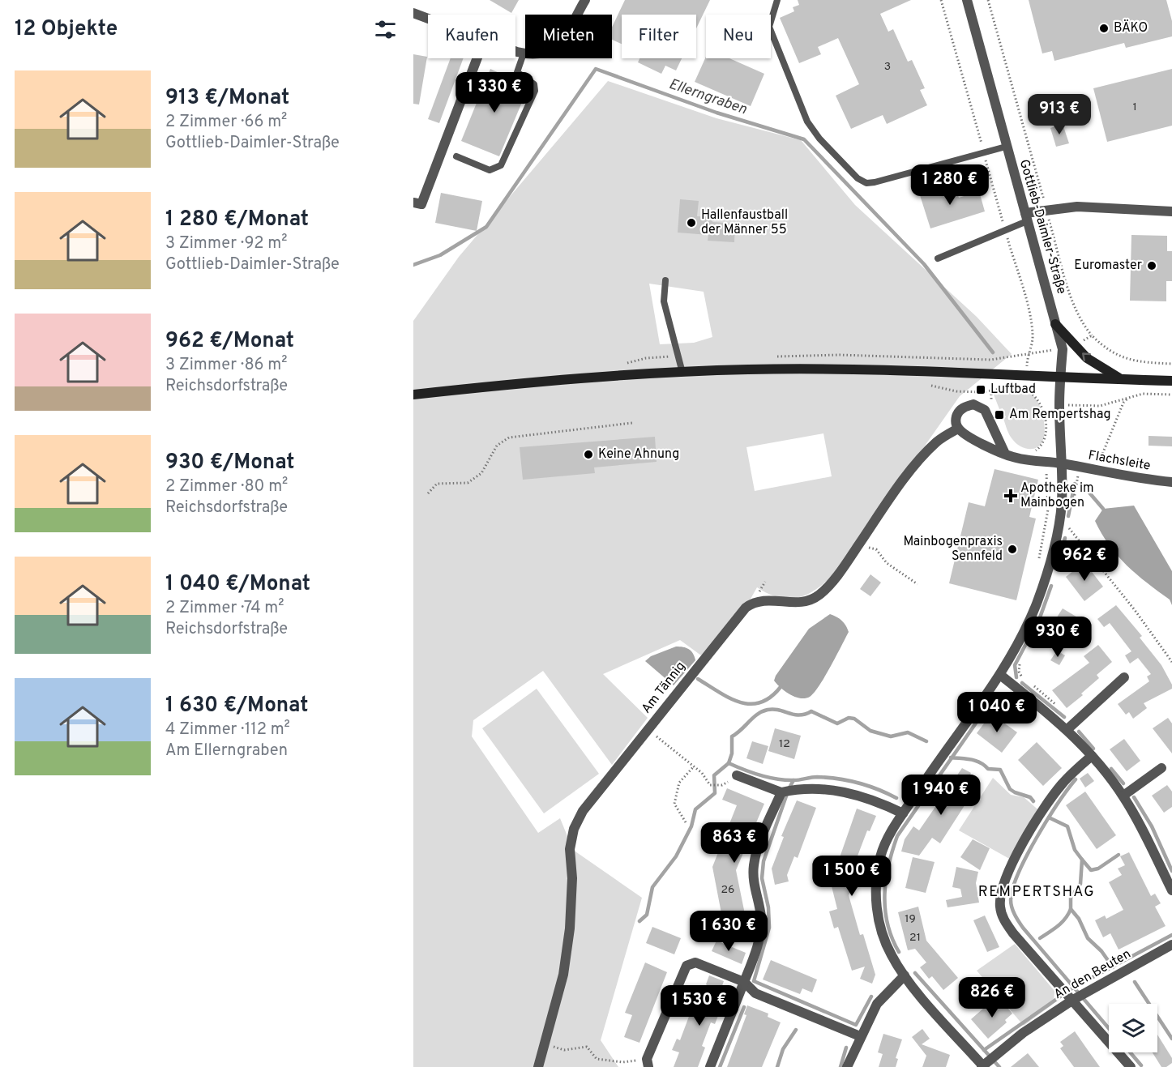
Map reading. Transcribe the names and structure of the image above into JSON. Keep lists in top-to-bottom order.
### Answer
{
  "streets": {
    "street": [
      "Gottlieb-Daimler-Straße",
      "Flachsleite",
      "Am Tännig",
      "An den Beuten"
    ]
  },
  "crossings": [
    ["Gottlieb-Daimler-Straße", "Flachsleite"],
    ["Gottlieb-Daimler-Straße", "An den Beuten"],
    ["Flachsleite", "Am Tännig"]
  ],
  "districts": ["REMPERTSHAG"],
  "water": ["Ellerngraben"],
  "places": {
    "other": [
      "BÄKO",
      "Hallenfaustball der Männer 55",
      "Euromaster",
      "Keine Ahnung",
      "Mainbogenpraxis Sennfeld"
    ],
    "transit": ["Luftbad", "Am Rempertshag"],
    "health": ["Apotheke im Mainbogen"]
  },
  "house_numbers": [
    "3",
    "1",
    "12",
    "26",
    "19",
    "21"
  ],
  "page": {
    "heading": "12 Objekte",
    "chip": [
      "Kaufen",
      "Mieten",
      "Filter",
      "Neu"
    ],
    "list": [
      {
        "name": "913 €/Monat",
        "note": "2 Zimmer · 66 m² · Gottlieb-Daimler-Straße"
      },
      {
        "name": "1 280 €/Monat",
        "note": "3 Zimmer · 92 m² · Gottlieb-Daimler-Straße"
      },
      {
        "name": "962 €/Monat",
        "note": "3 Zimmer · 86 m² · Reichsdorfstraße"
      },
      {
        "name": "930 €/Monat",
        "note": "2 Zimmer · 80 m² · Reichsdorfstraße"
      },
      {
        "name": "1 040 €/Monat",
        "note": "2 Zimmer · 74 m² · Reichsdorfstraße"
      },
      {
        "name": "1 630 €/Monat",
        "note": "4 Zimmer · 112 m² · Am Ellerngraben"
      }
    ],
    "price": [
      "1 330 €",
      "913 €",
      "1 280 €",
      "962 €",
      "930 €",
      "1 040 €",
      "1 940 €",
      "863 €",
      "1 500 €",
      "1 630 €",
      "826 €",
      "1 530 €"
    ]
  }
}
